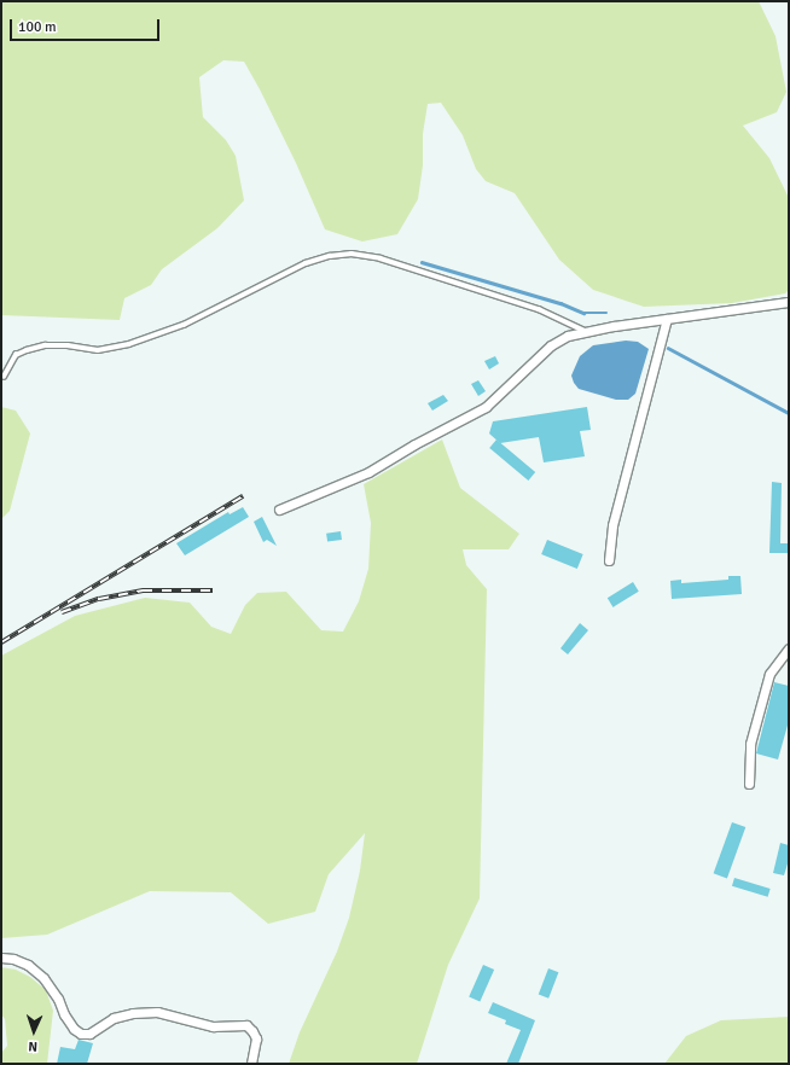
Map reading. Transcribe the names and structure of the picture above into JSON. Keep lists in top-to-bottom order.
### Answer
{
  "scale_bar": "100 m",
  "north": "bottom"
}
